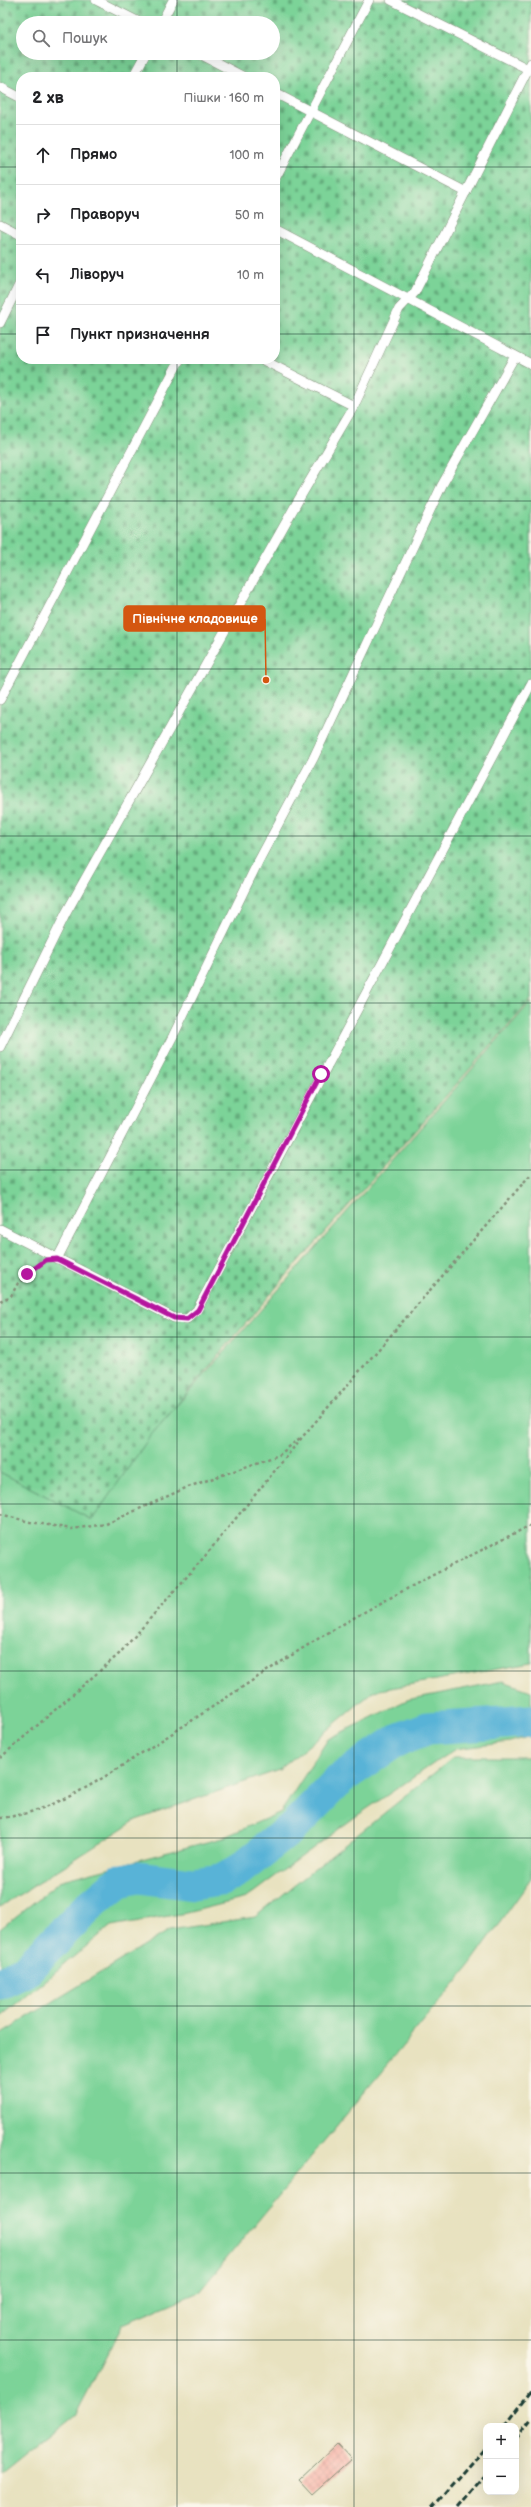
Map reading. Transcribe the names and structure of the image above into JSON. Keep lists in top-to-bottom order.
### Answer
{
  "places": ["Північне кладовище"],
  "page": {
    "search": "Пошук",
    "heading": ["2 хв", "Пішки · 160 m"],
    "list": [
      ["Прямо", "100 m"],
      ["Праворуч", "50 m"],
      ["Ліворуч", "10 m"],
      "Пункт призначення"
    ],
    "map_buttons": ["+", "−"]
  }
}
